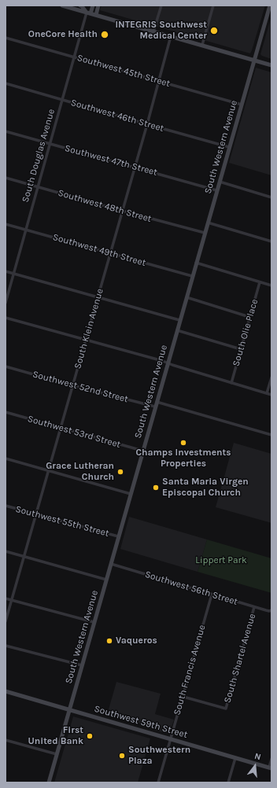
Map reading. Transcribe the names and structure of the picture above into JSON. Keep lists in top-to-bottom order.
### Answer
{
  "streets": {
    "main road": ["South Western Avenue", "South Douglas Avenue", "Southwest 59th Street"],
    "street": [
      "Southwest 45th Street",
      "Southwest 46th Street",
      "Southwest 47th Street",
      "Southwest 48th Street",
      "Southwest 49th Street",
      "South Klein Avenue",
      "South Olie Place",
      "Southwest 52nd Street",
      "Southwest 53rd Street",
      "Southwest 55th Street",
      "Southwest 56th Street",
      "South Shartel Avenue",
      "South Francis Avenue"
    ]
  },
  "crossings": [
    ["Southwest 45th Street", "South Western Avenue"],
    ["Southwest 45th Street", "South Douglas Avenue"],
    ["Southwest 45th Street", "South Klein Avenue"],
    ["Southwest 46th Street", "South Western Avenue"],
    ["Southwest 46th Street", "South Douglas Avenue"],
    ["Southwest 46th Street", "South Klein Avenue"],
    ["South Western Avenue", "Southwest 47th Street"],
    ["South Western Avenue", "Southwest 48th Street"],
    ["South Western Avenue", "Southwest 49th Street"],
    ["South Western Avenue", "Southwest 52nd Street"],
    ["South Western Avenue", "Southwest 53rd Street"],
    ["South Western Avenue", "Southwest 55th Street"],
    ["South Western Avenue", "Southwest 56th Street"],
    ["South Western Avenue", "Southwest 59th Street"],
    ["South Douglas Avenue", "Southwest 47th Street"],
    ["South Douglas Avenue", "Southwest 48th Street"],
    ["South Douglas Avenue", "Southwest 49th Street"],
    ["Southwest 47th Street", "South Klein Avenue"],
    ["Southwest 48th Street", "South Klein Avenue"],
    ["Southwest 49th Street", "South Klein Avenue"],
    ["South Klein Avenue", "Southwest 52nd Street"],
    ["South Klein Avenue", "Southwest 53rd Street"],
    ["South Klein Avenue", "Southwest 55th Street"],
    ["Southwest 56th Street", "South Shartel Avenue"],
    ["Southwest 56th Street", "South Francis Avenue"],
    ["South Shartel Avenue", "South Francis Avenue"],
    ["South Francis Avenue", "Southwest 59th Street"]
  ],
  "parks": ["Lippert Park"],
  "places": [
    "INTEGRIS Southwest Medical Center",
    "OneCore Health",
    "Champs Investments Properties",
    "Grace Lutheran Church",
    "Santa Maria Virgen Episcopal Church",
    "Vaqueros",
    "First United Bank",
    "Southwestern Plaza"
  ],
  "north": "top"
}
